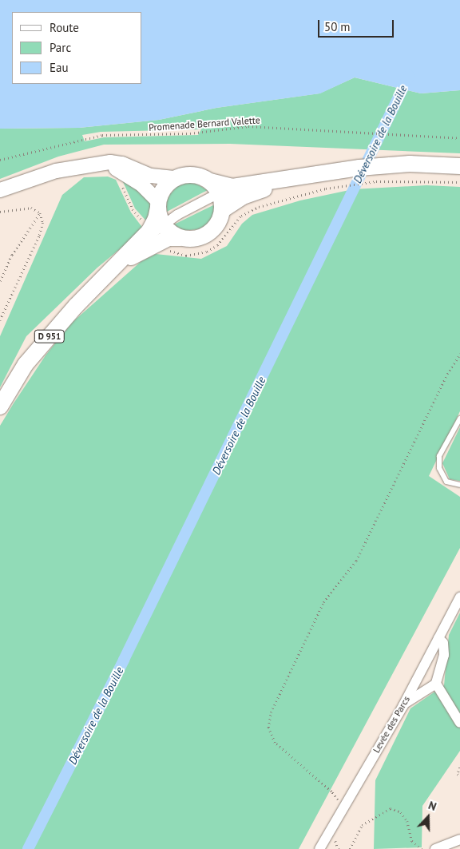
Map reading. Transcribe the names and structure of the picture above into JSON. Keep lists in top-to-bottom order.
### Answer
{
  "streets": {
    "main road": ["D 951"],
    "street": ["Levée des Parcs"],
    "path": ["Promenade Bernard Valette"]
  },
  "water": ["Déversoire de la Bouille"],
  "legend": ["Route", "Parc", "Eau"],
  "scale_bar": "50 m",
  "north": "top"
}
